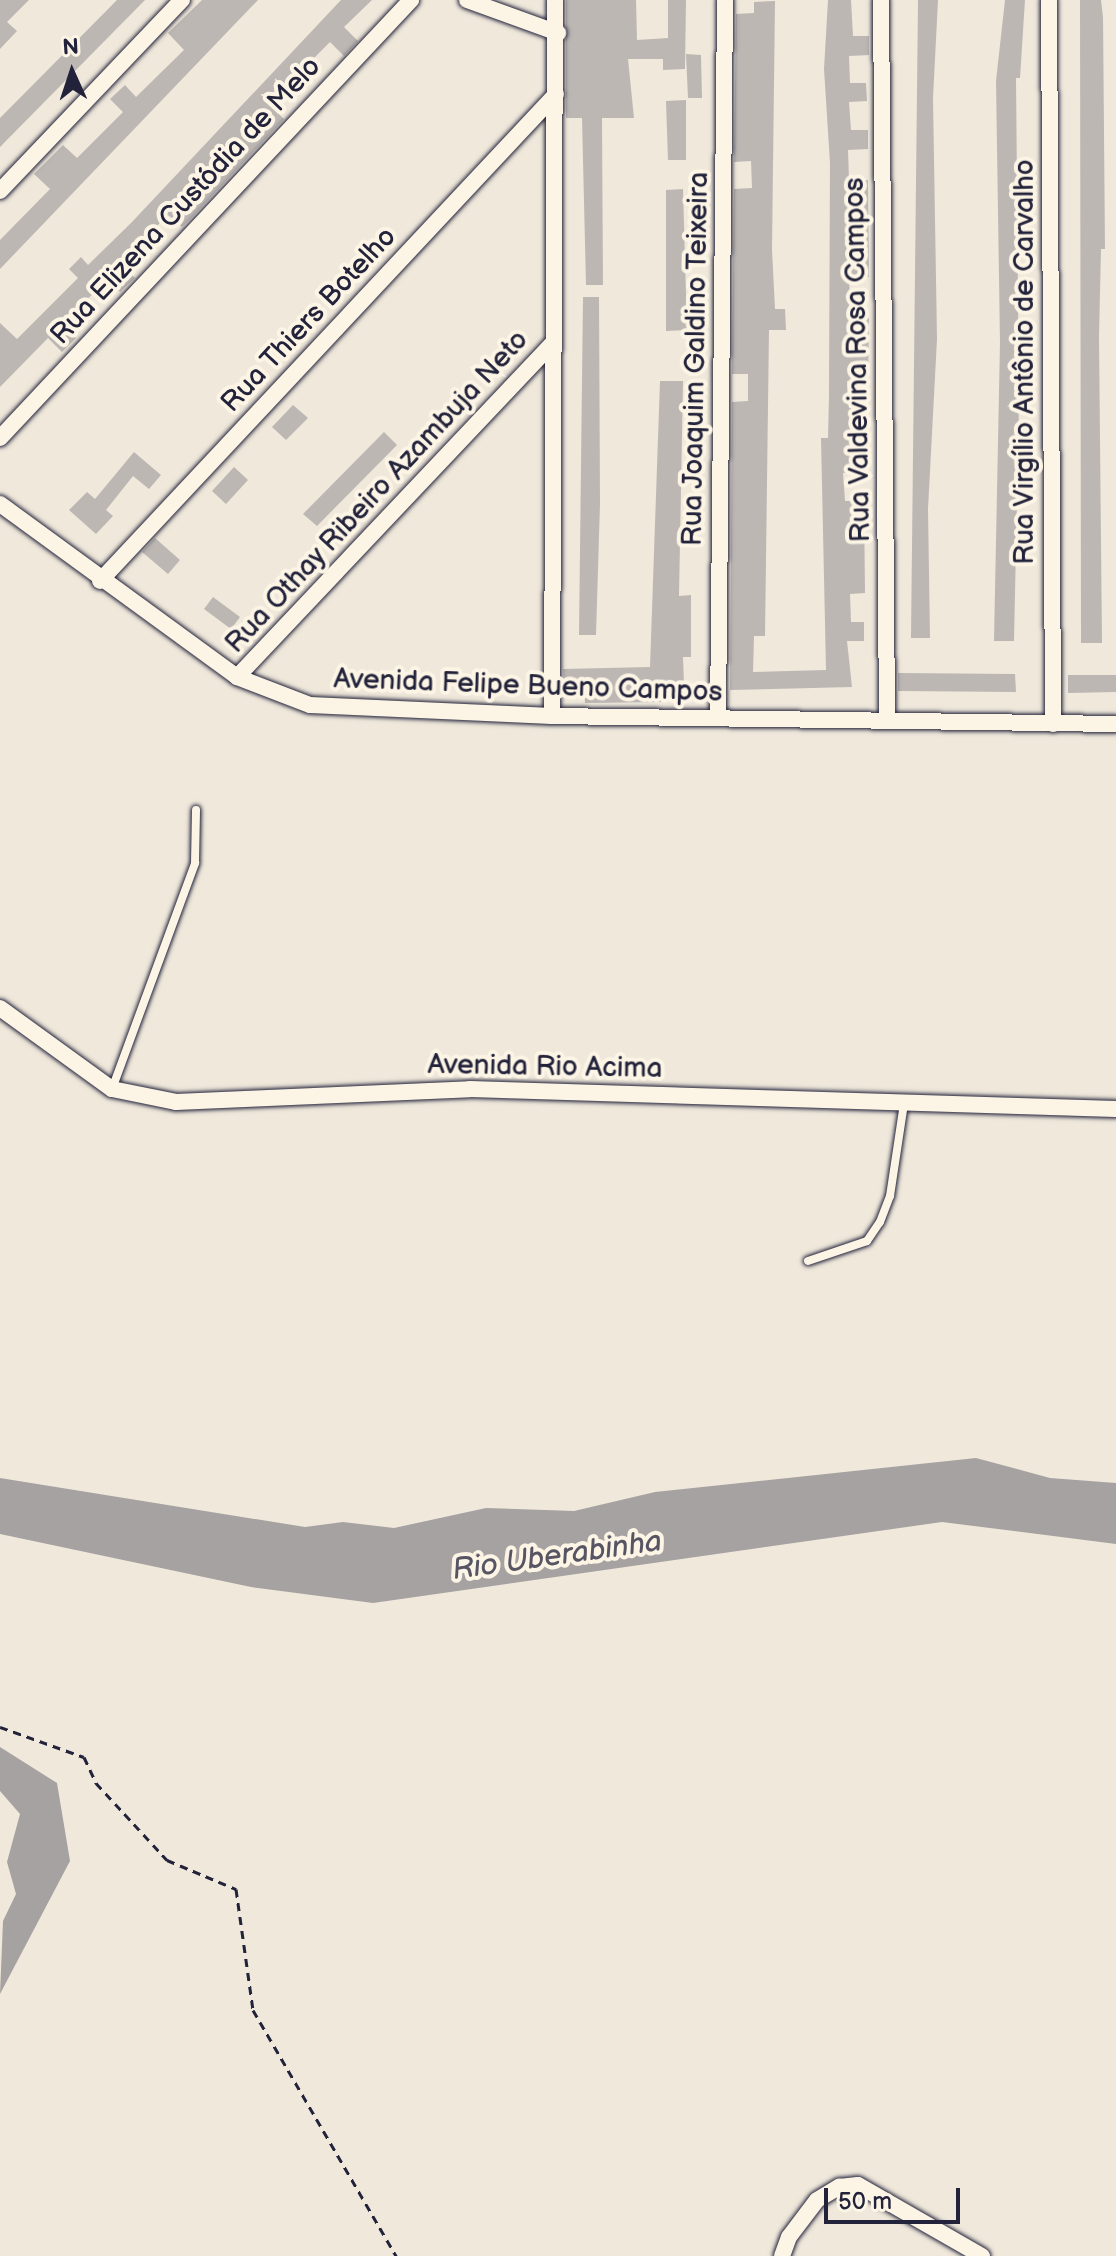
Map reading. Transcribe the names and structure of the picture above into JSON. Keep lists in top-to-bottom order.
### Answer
{
  "streets": {
    "street": [
      "Rua Elizena Custódia de Melo",
      "Rua Thiers Botelho",
      "Rua Joaquim Galdino Teixeira",
      "Rua Valdevina Rosa Campos",
      "Rua Virgílio Antônio de Carvalho",
      "Rua Othay Ribeiro Azambuja Neto",
      "Avenida Felipe Bueno Campos",
      "Avenida Rio Acima"
    ]
  },
  "crossings": [
    ["Rua Thiers Botelho", "Avenida Felipe Bueno Campos"],
    ["Rua Joaquim Galdino Teixeira", "Avenida Felipe Bueno Campos"],
    ["Rua Valdevina Rosa Campos", "Avenida Felipe Bueno Campos"],
    ["Rua Virgílio Antônio de Carvalho", "Avenida Felipe Bueno Campos"],
    ["Rua Othay Ribeiro Azambuja Neto", "Avenida Felipe Bueno Campos"]
  ],
  "water": ["Rio Uberabinha"],
  "scale_bar": "50 m",
  "north": "top"
}
